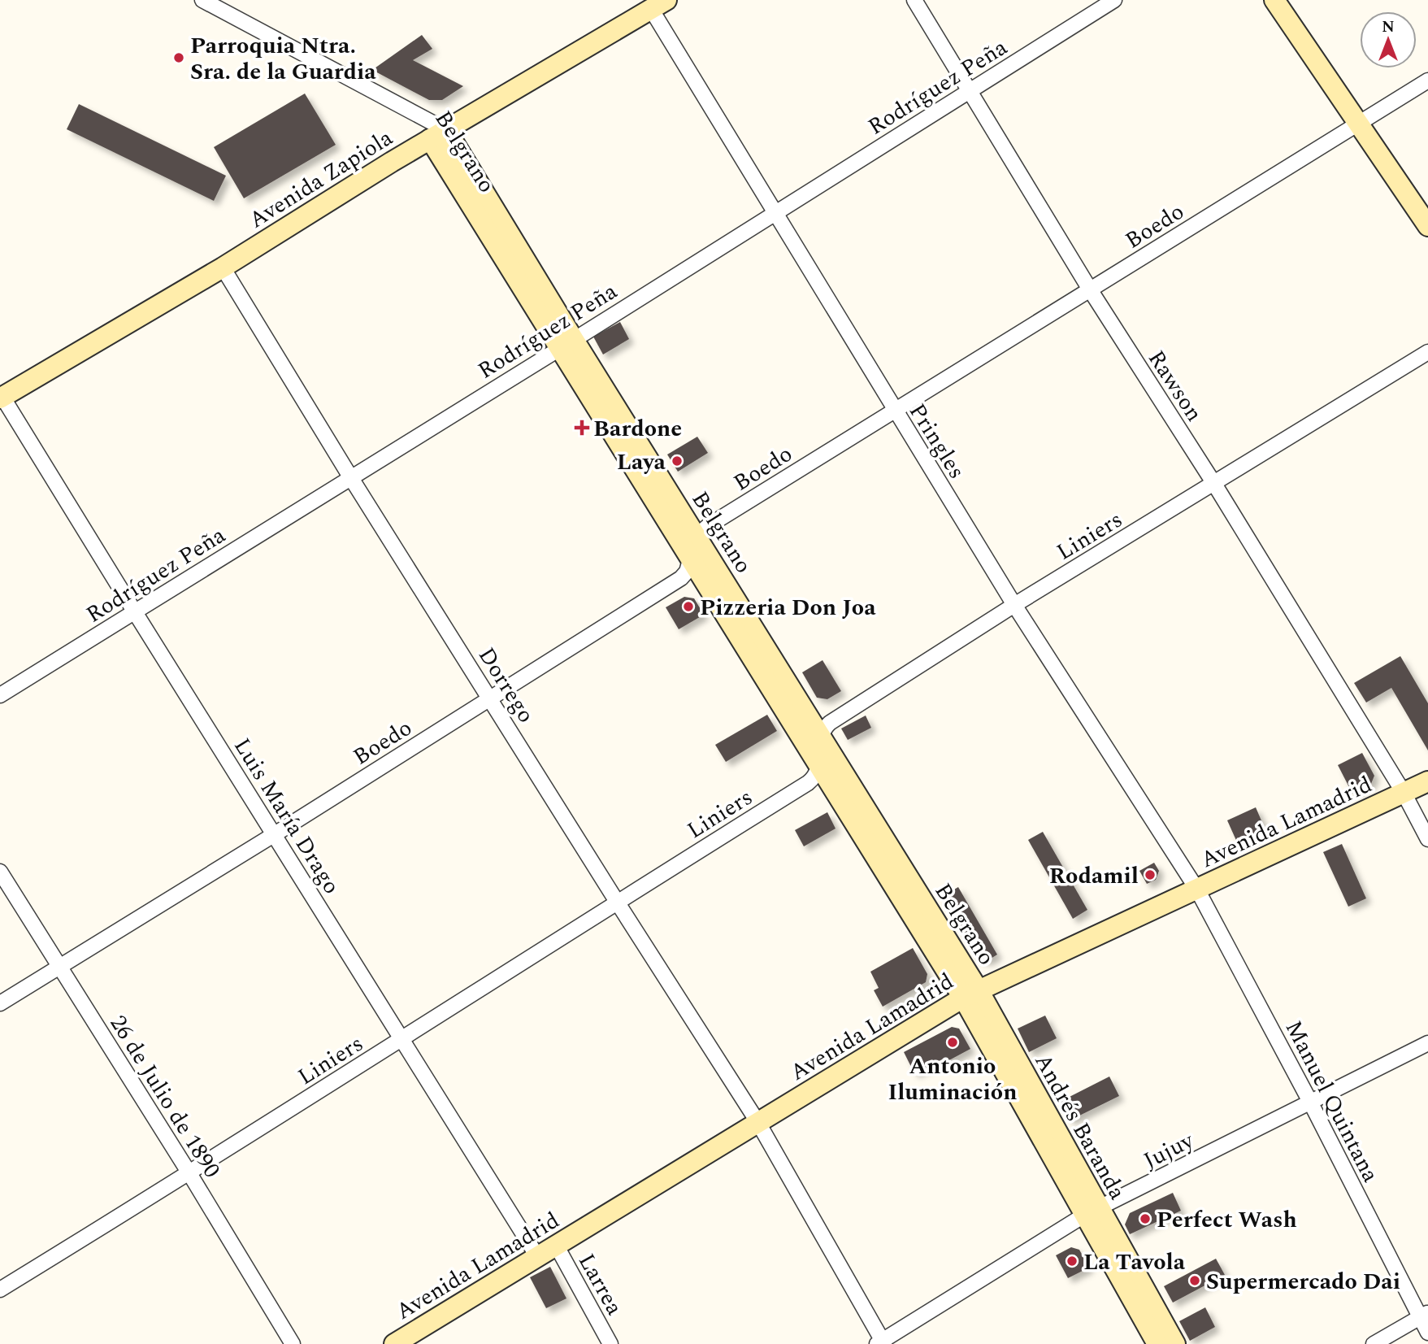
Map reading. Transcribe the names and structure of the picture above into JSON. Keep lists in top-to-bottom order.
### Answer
{
  "streets": {
    "main road": [
      "Belgrano",
      "Avenida Zapiola",
      "Avenida Lamadrid",
      "Andrés Baranda"
    ],
    "street": [
      "Rodríguez Peña",
      "Boedo",
      "Rawson",
      "Pringles",
      "Liniers",
      "Dorrego",
      "Luis María Drago",
      "26 de Julio de 1890",
      "Manuel Quintana",
      "Jujuy",
      "Larrea"
    ]
  },
  "crossings": [
    ["Rodríguez Peña", "Belgrano"],
    ["Rodríguez Peña", "Rawson"],
    ["Rodríguez Peña", "Pringles"],
    ["Rodríguez Peña", "Dorrego"],
    ["Rodríguez Peña", "Luis María Drago"],
    ["Belgrano", "Avenida Zapiola"],
    ["Belgrano", "Boedo"],
    ["Belgrano", "Liniers"],
    ["Belgrano", "Avenida Lamadrid"],
    ["Belgrano", "Andrés Baranda"],
    ["Avenida Zapiola", "Pringles"],
    ["Avenida Zapiola", "Dorrego"],
    ["Avenida Zapiola", "Luis María Drago"],
    ["Boedo", "Rawson"],
    ["Boedo", "Pringles"],
    ["Boedo", "Dorrego"],
    ["Boedo", "Luis María Drago"],
    ["Boedo", "26 de Julio de 1890"],
    ["Rawson", "Liniers"],
    ["Rawson", "Avenida Lamadrid"],
    ["Pringles", "Liniers"],
    ["Pringles", "Avenida Lamadrid"],
    ["Pringles", "Manuel Quintana"],
    ["Liniers", "Dorrego"],
    ["Liniers", "Luis María Drago"],
    ["Liniers", "26 de Julio de 1890"],
    ["Dorrego", "Avenida Lamadrid"],
    ["Dorrego", "Jujuy"],
    ["Luis María Drago", "Avenida Lamadrid"],
    ["Avenida Lamadrid", "Manuel Quintana"],
    ["Avenida Lamadrid", "Andrés Baranda"],
    ["Avenida Lamadrid", "Larrea"],
    ["Manuel Quintana", "Jujuy"],
    ["Andrés Baranda", "Jujuy"]
  ],
  "places": {
    "other": [
      "Parroquia Ntra. Sra. de la Guardia",
      "Laya",
      "Pizzeria Don Joa",
      "Rodamil",
      "Antonio Iluminación",
      "Perfect Wash",
      "La Tavola",
      "Supermercado Dai"
    ],
    "health": ["Bardone"]
  },
  "north": "top"
}
